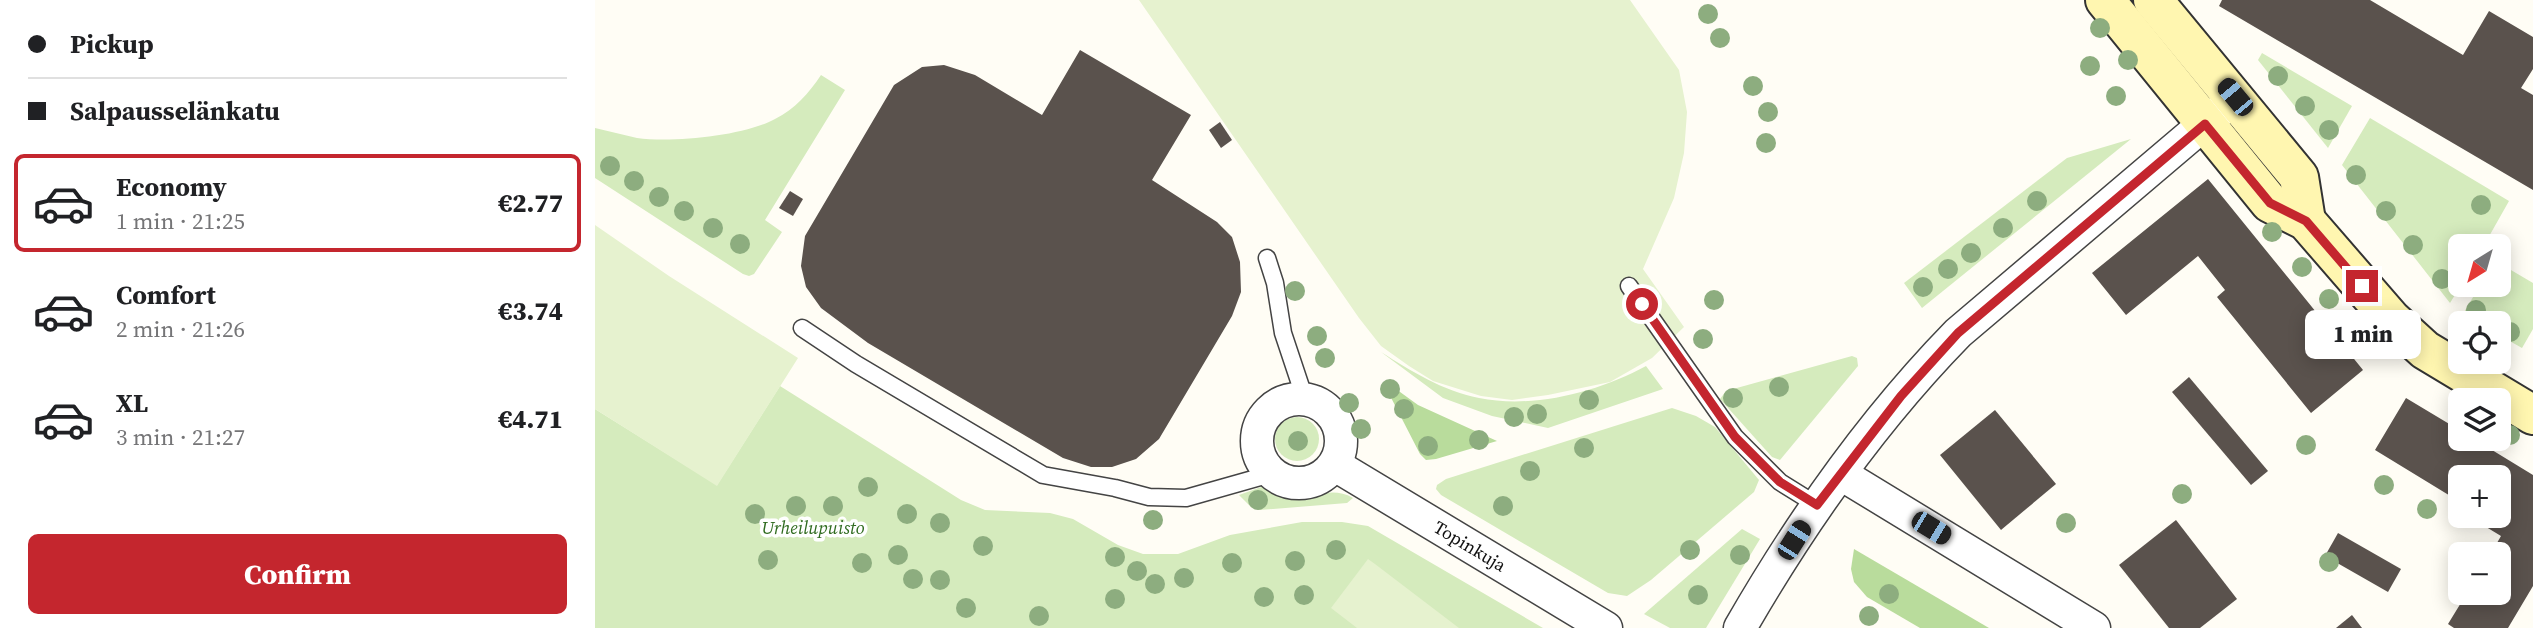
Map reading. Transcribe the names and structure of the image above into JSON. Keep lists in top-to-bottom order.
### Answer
{
  "streets": {
    "street": ["Topinkuja"]
  },
  "parks": ["Urheilupuisto"],
  "north": "bottom left",
  "page": {
    "banner": ["Pickup", "Salpausselänkatu"],
    "list": [
      {
        "name": "Economy",
        "note": "1 min · 21:25",
        "value": "€2.77"
      },
      {
        "name": "Comfort",
        "note": "2 min · 21:26",
        "value": "€3.74"
      },
      {
        "name": "XL",
        "note": "3 min · 21:27",
        "value": "€4.71"
      }
    ],
    "map_buttons": ["+", "−"],
    "bubble": "1 min",
    "buttons": "Confirm"
  }
}
